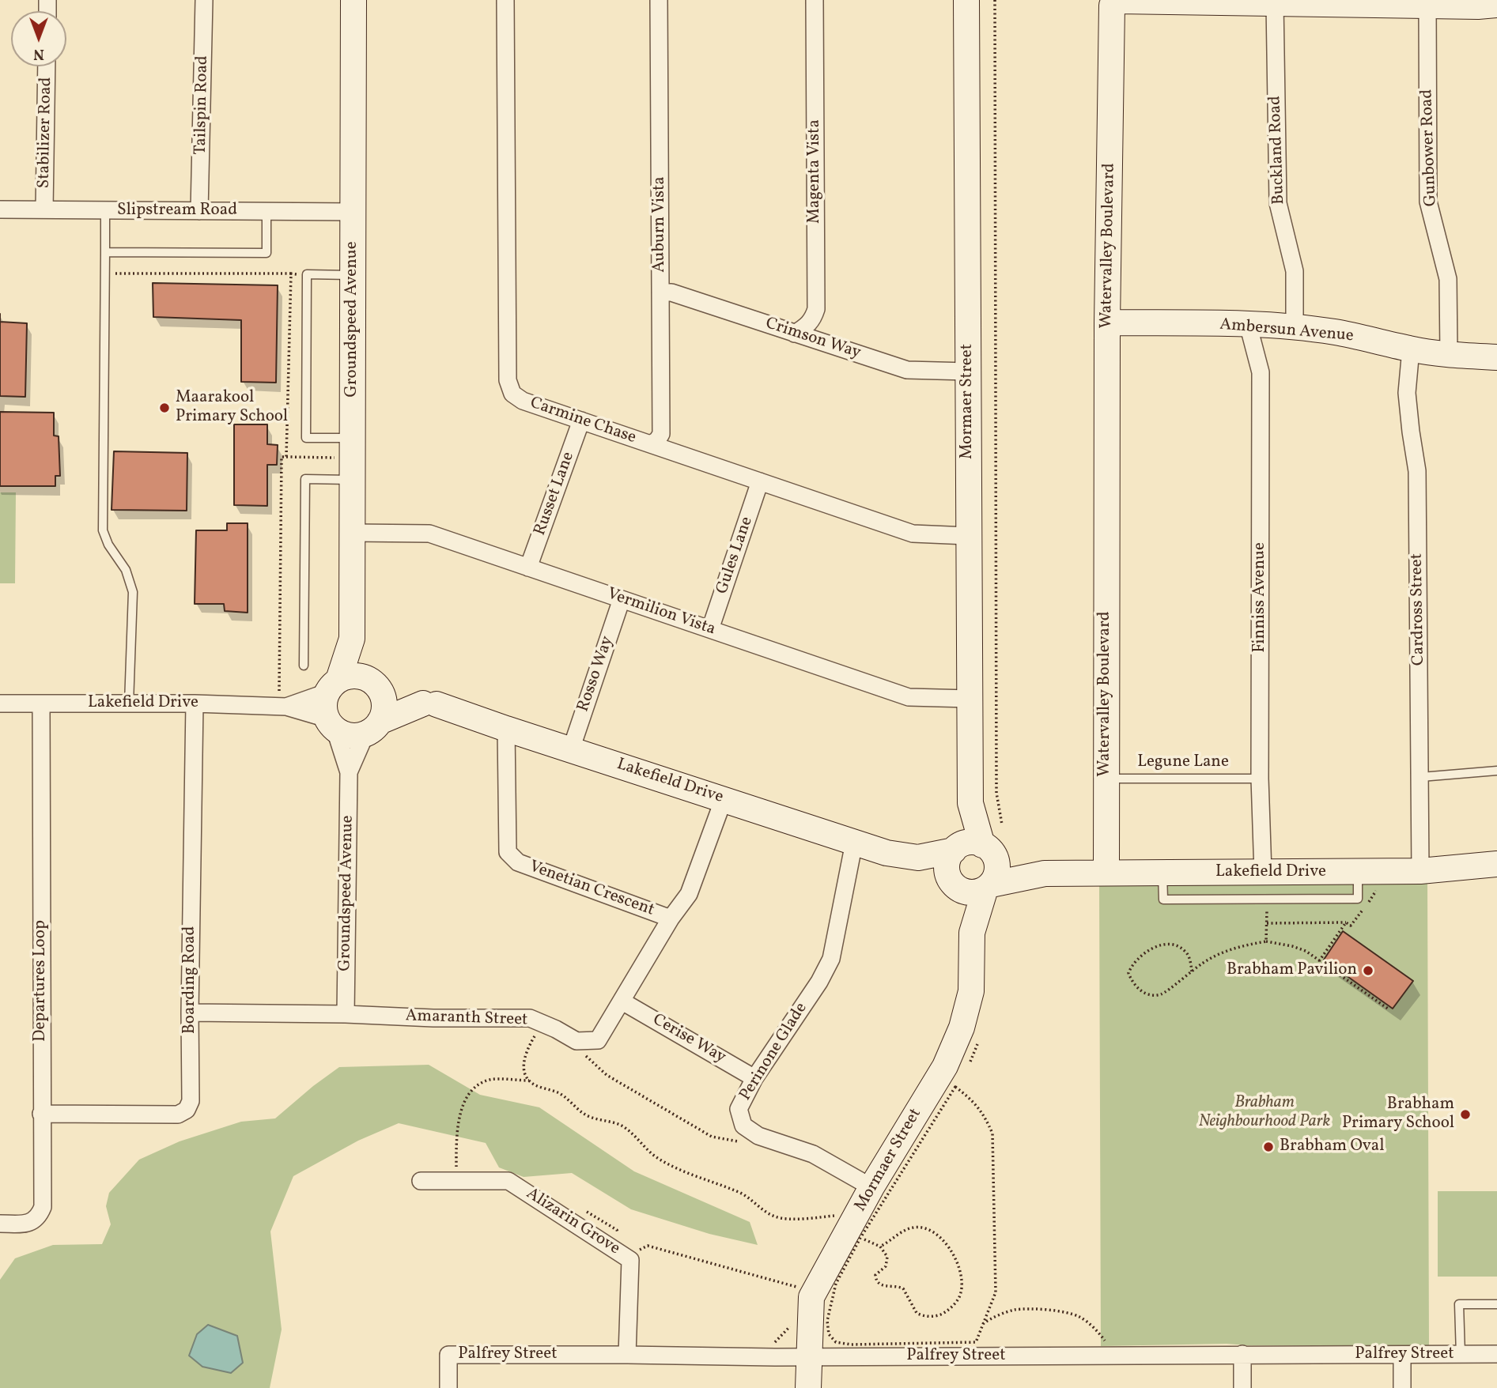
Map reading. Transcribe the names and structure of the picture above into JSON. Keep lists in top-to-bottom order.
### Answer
{
  "streets": {
    "street": [
      "Tailspin Road",
      "Stabilizer Road",
      "Gunbower Road",
      "Buckland Road",
      "Magenta Vista",
      "Slipstream Road",
      "Auburn Vista",
      "Watervalley Boulevard",
      "Groundspeed Avenue",
      "Ambersun Avenue",
      "Crimson Way",
      "Mormaer Street",
      "Carmine Chase",
      "Russet Lane",
      "Gules Lane",
      "Finniss Avenue",
      "Cardross Street",
      "Vermilion Vista",
      "Rosso Way",
      "Lakefield Drive",
      "Venetian Crescent",
      "Boarding Road",
      "Departures Loop",
      "Amaranth Street",
      "Cerise Way",
      "Perinone Glade",
      "Alizarin Grove",
      "Palfrey Street"
    ],
    "lane": ["Legune Lane"]
  },
  "crossings": [
    ["Tailspin Road", "Slipstream Road"],
    ["Stabilizer Road", "Slipstream Road"],
    ["Gunbower Road", "Watervalley Boulevard"],
    ["Gunbower Road", "Ambersun Avenue"],
    ["Buckland Road", "Watervalley Boulevard"],
    ["Buckland Road", "Ambersun Avenue"],
    ["Magenta Vista", "Crimson Way"],
    ["Slipstream Road", "Groundspeed Avenue"],
    ["Auburn Vista", "Crimson Way"],
    ["Auburn Vista", "Carmine Chase"],
    ["Watervalley Boulevard", "Ambersun Avenue"],
    ["Watervalley Boulevard", "Lakefield Drive"],
    ["Watervalley Boulevard", "Legune Lane"],
    ["Groundspeed Avenue", "Vermilion Vista"],
    ["Groundspeed Avenue", "Lakefield Drive"],
    ["Groundspeed Avenue", "Amaranth Street"],
    ["Ambersun Avenue", "Finniss Avenue"],
    ["Ambersun Avenue", "Cardross Street"],
    ["Crimson Way", "Mormaer Street"],
    ["Mormaer Street", "Carmine Chase"],
    ["Mormaer Street", "Vermilion Vista"],
    ["Mormaer Street", "Lakefield Drive"],
    ["Mormaer Street", "Perinone Glade"],
    ["Mormaer Street", "Palfrey Street"],
    ["Carmine Chase", "Russet Lane"],
    ["Carmine Chase", "Gules Lane"],
    ["Russet Lane", "Vermilion Vista"],
    ["Gules Lane", "Vermilion Vista"],
    ["Finniss Avenue", "Lakefield Drive"],
    ["Finniss Avenue", "Legune Lane"],
    ["Cardross Street", "Lakefield Drive"],
    ["Vermilion Vista", "Rosso Way"],
    ["Rosso Way", "Lakefield Drive"],
    ["Lakefield Drive", "Venetian Crescent"],
    ["Lakefield Drive", "Boarding Road"],
    ["Lakefield Drive", "Departures Loop"],
    ["Lakefield Drive", "Amaranth Street"],
    ["Lakefield Drive", "Perinone Glade"],
    ["Venetian Crescent", "Amaranth Street"],
    ["Boarding Road", "Departures Loop"],
    ["Boarding Road", "Amaranth Street"],
    ["Amaranth Street", "Cerise Way"],
    ["Cerise Way", "Perinone Glade"],
    ["Alizarin Grove", "Palfrey Street"]
  ],
  "parks": ["Brabham Neighbourhood Park"],
  "places": [
    "Maarakool Primary School",
    "Brabham Pavilion",
    "Brabham Primary School",
    "Brabham Oval"
  ],
  "north": "bottom"
}
